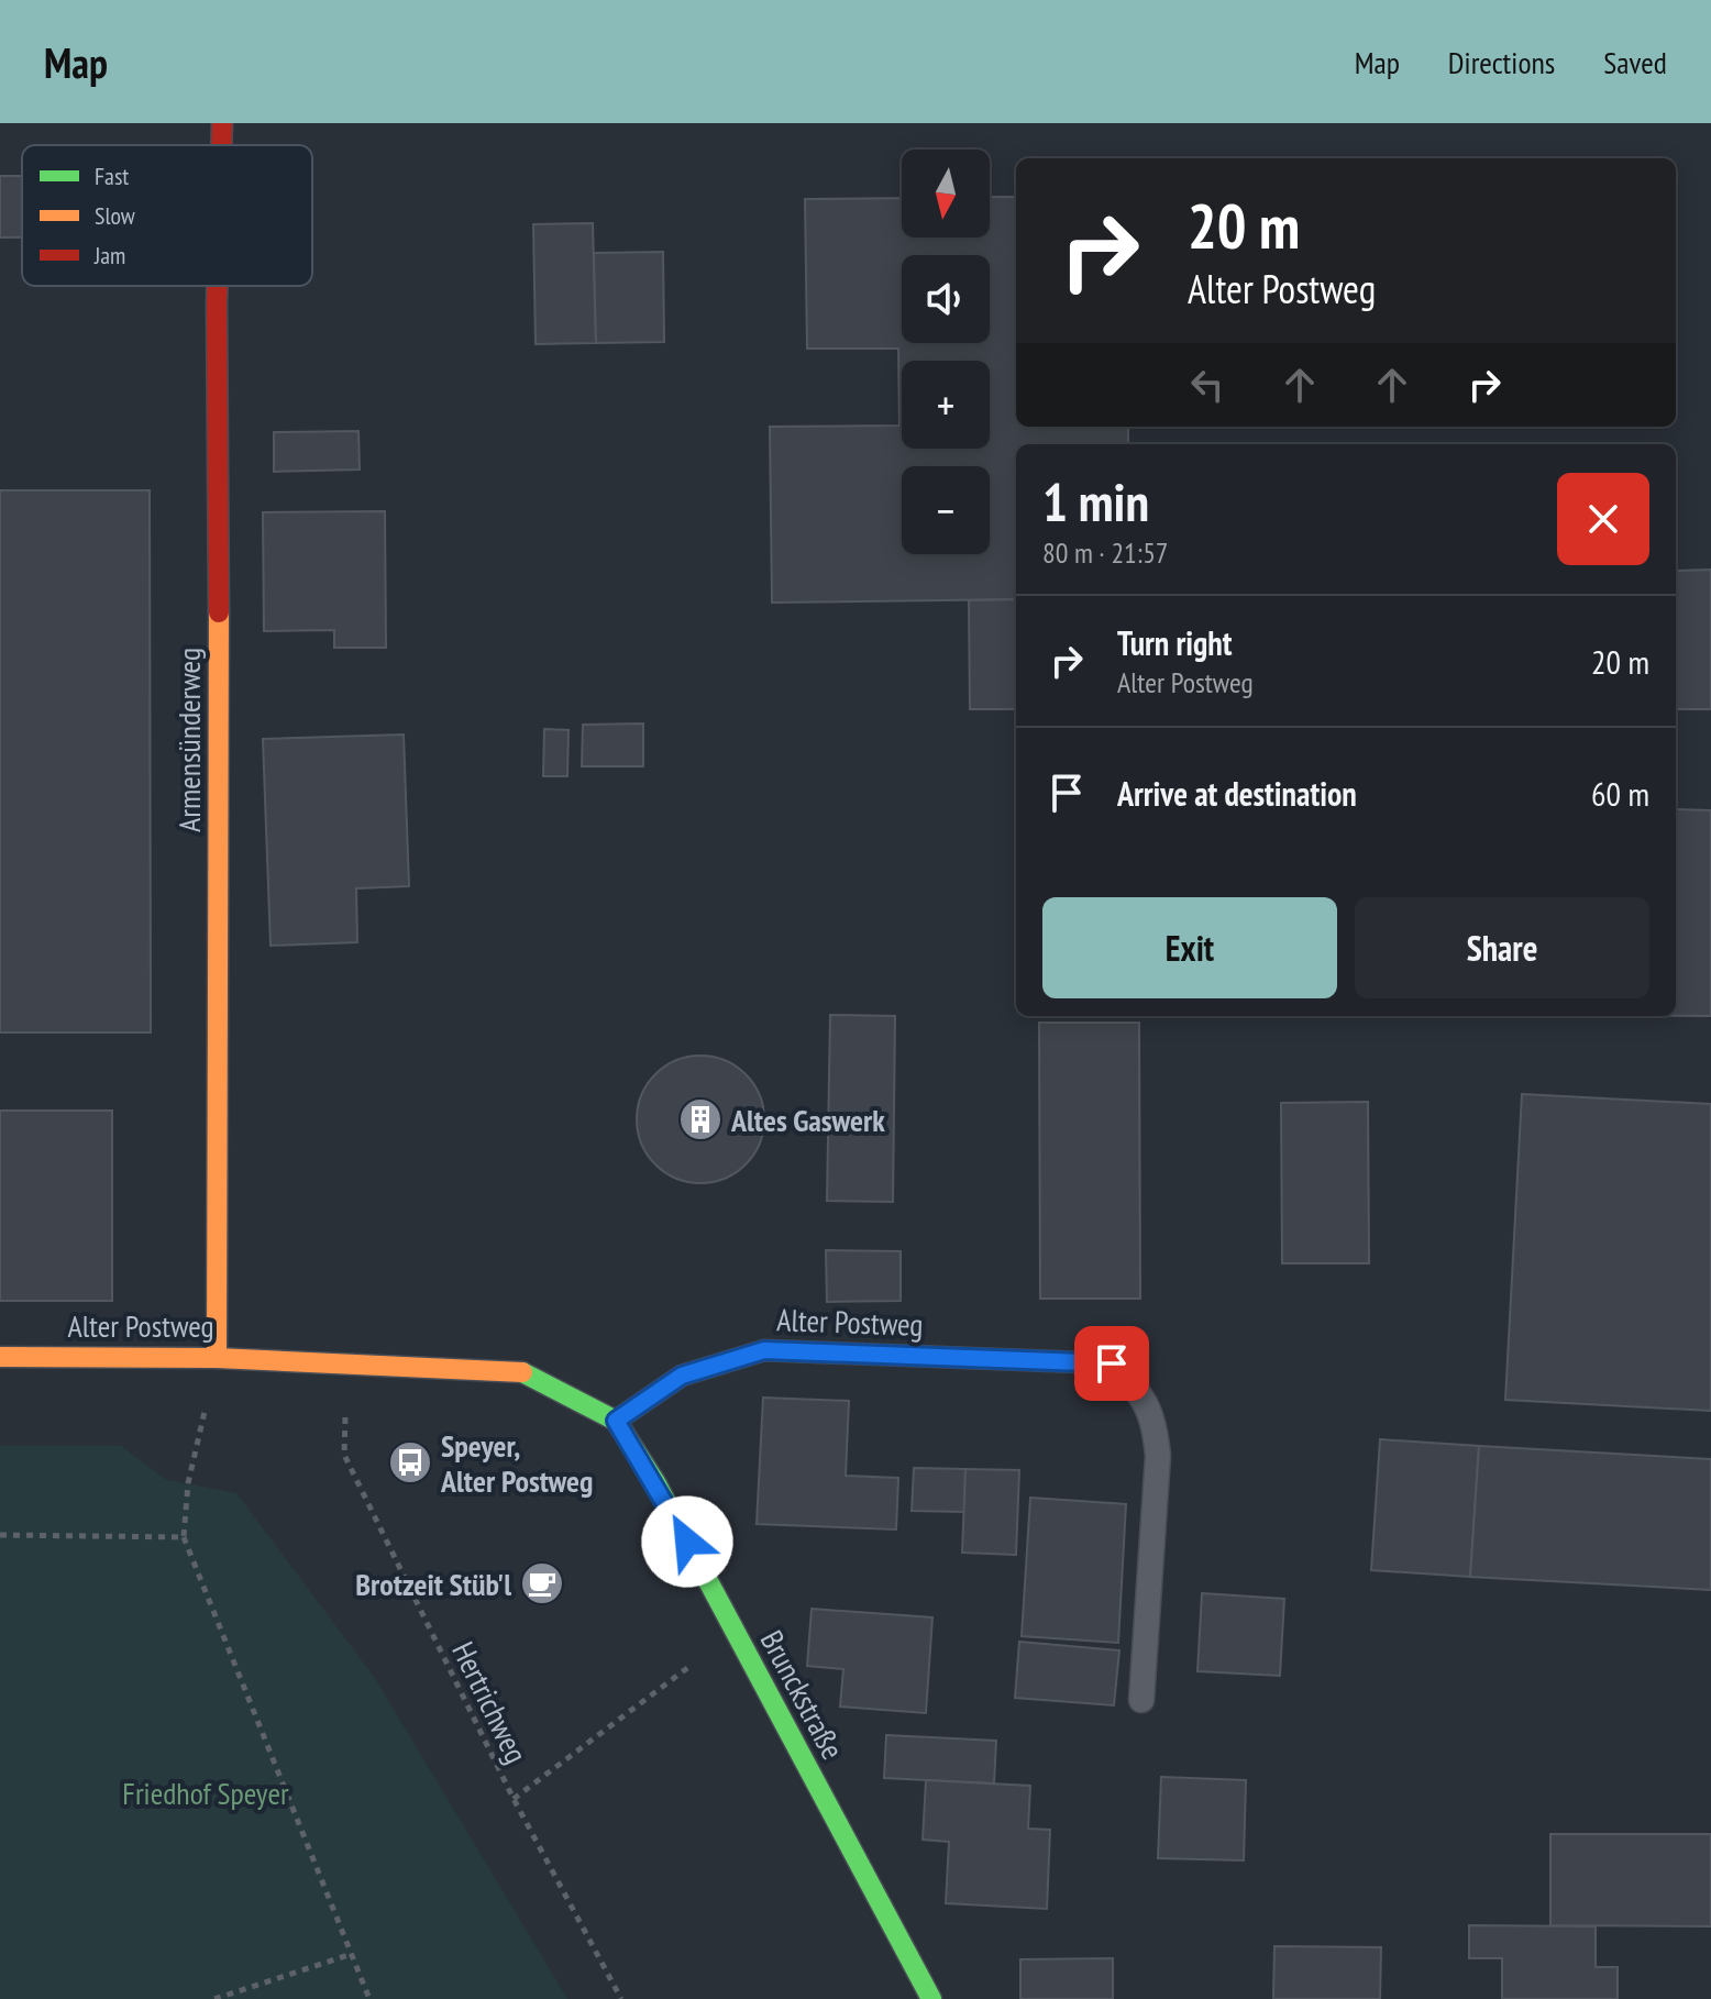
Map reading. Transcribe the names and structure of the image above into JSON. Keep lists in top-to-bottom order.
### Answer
{
  "streets": {
    "street": ["Armensünderweg", "Alter Postweg", "Brunckstraße"],
    "path": ["Hertrichweg"]
  },
  "crossings": [
    ["Armensünderweg", "Alter Postweg"],
    ["Alter Postweg", "Brunckstraße"],
    ["Alter Postweg", "Hertrichweg"]
  ],
  "parks": ["Friedhof Speyer"],
  "places": {
    "building": ["Altes Gaswerk"],
    "bus stop": ["Speyer, Alter Postweg"],
    "cafe": ["Brotzeit Stüb'l"]
  },
  "legend": ["Fast", "Slow", "Jam"],
  "north": "bottom",
  "page": {
    "header": "Map",
    "nav": ["Map", "Directions", "Saved"],
    "map_buttons": ["+", "−"],
    "turn": ["20 m", "Alter Postweg"],
    "heading": ["1 min", "80 m · 21:57"],
    "list": [
      {
        "name": "Turn right",
        "note": "Alter Postweg",
        "value": "20 m"
      },
      {
        "name": "Arrive at destination",
        "value": "60 m"
      }
    ],
    "buttons": ["Exit", "Share"]
  }
}
